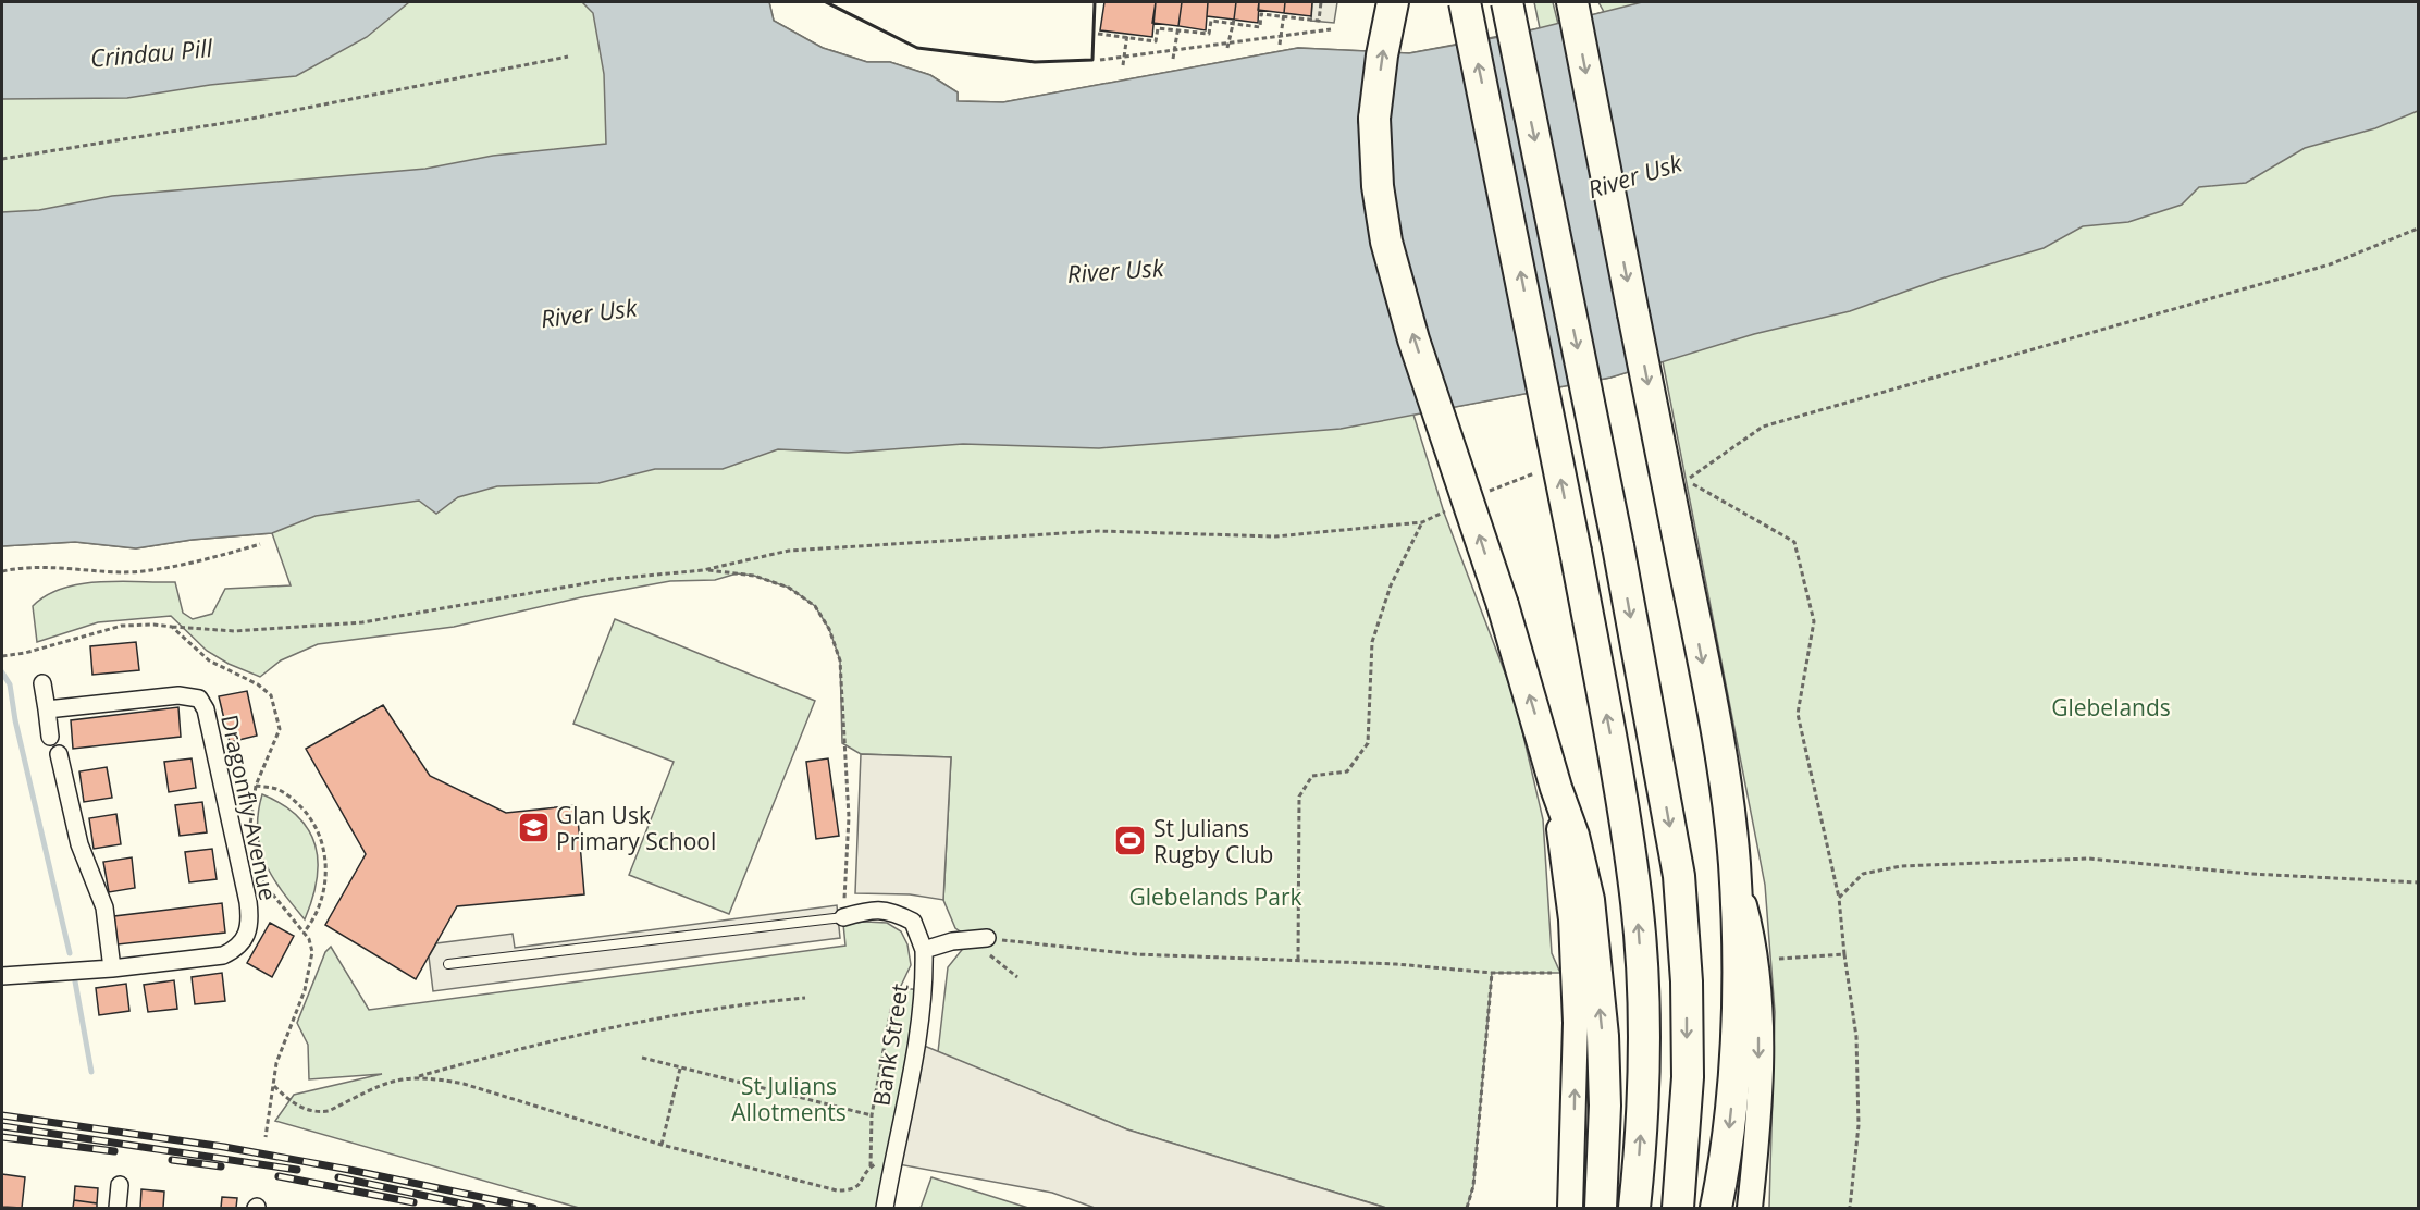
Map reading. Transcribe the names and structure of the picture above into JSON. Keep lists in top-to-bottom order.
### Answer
{
  "streets": {
    "street": ["Dragonfly Avenue", "Bank Street"]
  },
  "water": ["Crindau Pill", "River Usk"],
  "parks": ["Glebelands", "Glebelands Park", "St Julians Allotments"],
  "places": {
    "school or university": ["Glan Usk Primary School"],
    "sports": ["St Julians Rugby Club"]
  }
}
